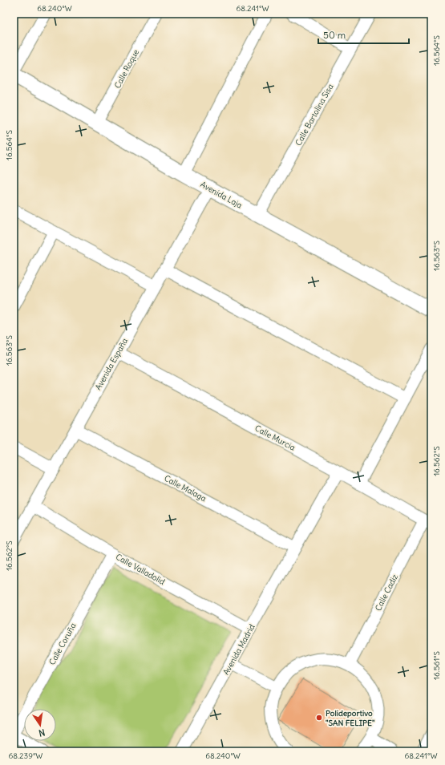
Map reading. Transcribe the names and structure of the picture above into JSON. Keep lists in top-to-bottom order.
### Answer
{
  "streets": {
    "street": [
      "Calle Roque",
      "Calle Bartolina Sisa",
      "Avenida Laja",
      "Avenida España",
      "Calle Murcia",
      "Calle Malaga",
      "Calle Valladolid",
      "Calle Cadiz",
      "Calle Coruña",
      "Avenida Madrid"
    ]
  },
  "crossings": [
    ["Calle Roque", "Avenida Laja"],
    ["Calle Bartolina Sisa", "Avenida Laja"],
    ["Avenida Laja", "Avenida España"],
    ["Avenida España", "Calle Murcia"],
    ["Avenida España", "Calle Malaga"],
    ["Avenida España", "Calle Valladolid"],
    ["Calle Murcia", "Calle Cadiz"],
    ["Calle Murcia", "Avenida Madrid"],
    ["Calle Malaga", "Avenida Madrid"],
    ["Calle Valladolid", "Calle Coruña"],
    ["Calle Valladolid", "Avenida Madrid"]
  ],
  "places": ["Polideportivo \"SAN FELIPE\""],
  "scale_bar": "50 m",
  "north": "bottom",
  "coordinates": [
    "68.240°W",
    "68.241°W",
    "16.564°S",
    "16.563°S",
    "16.562°S",
    "16.561°S",
    "68.239°W"
  ]
}
